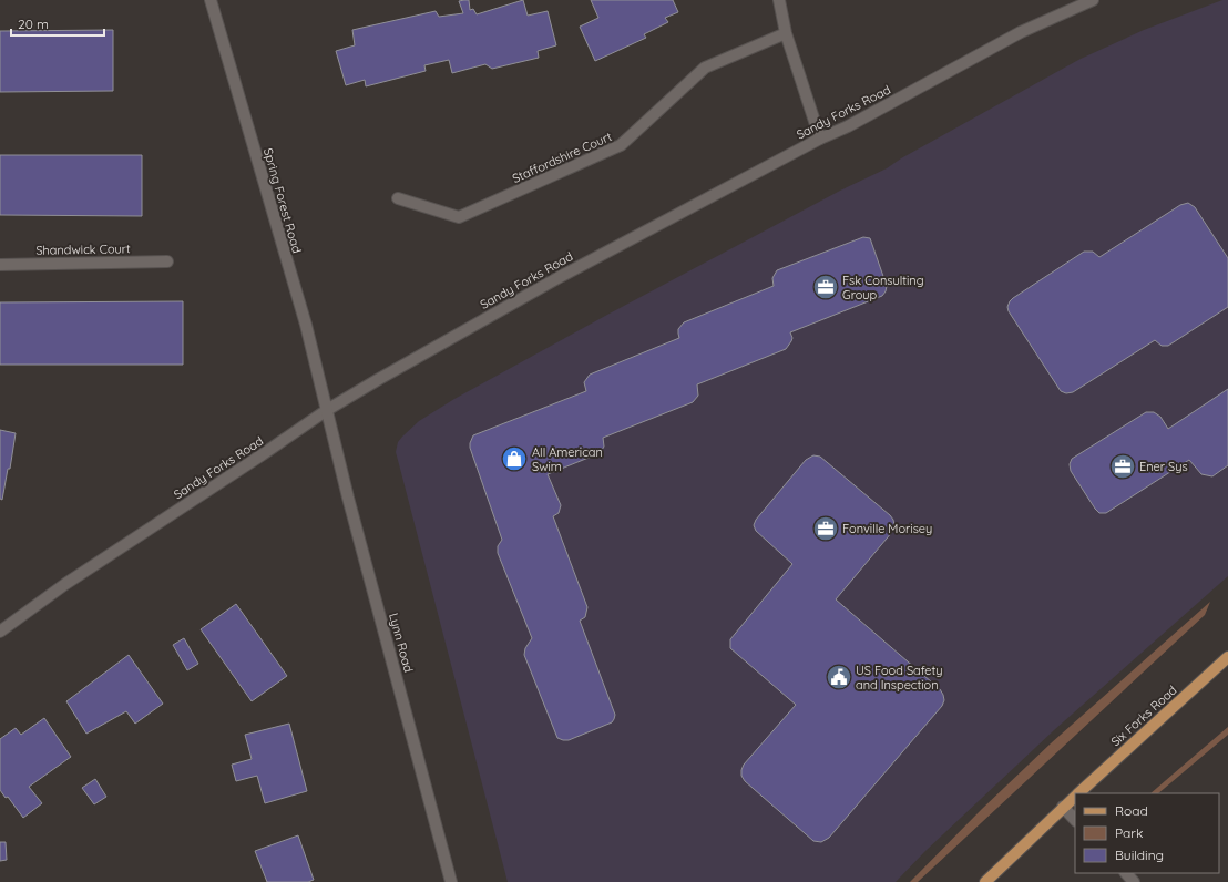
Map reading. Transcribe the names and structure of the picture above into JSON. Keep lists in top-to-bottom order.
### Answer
{
  "streets": {
    "main road": ["Six Forks Road"],
    "street": [
      "Sandy Forks Road",
      "Staffordshire Court",
      "Spring Forest Road",
      "Shandwick Court",
      "Lynn Road"
    ]
  },
  "crossings": [
    ["Sandy Forks Road", "Spring Forest Road"],
    ["Sandy Forks Road", "Lynn Road"],
    ["Spring Forest Road", "Lynn Road"]
  ],
  "places": {
    "office": ["Fsk Consulting Group", "Ener Sys", "Fonville Morisey"],
    "shop": ["All American Swim"],
    "public building": ["US Food Safety and Inspection"]
  },
  "legend": ["Road", "Park", "Building"],
  "scale_bar": "20 m"
}
